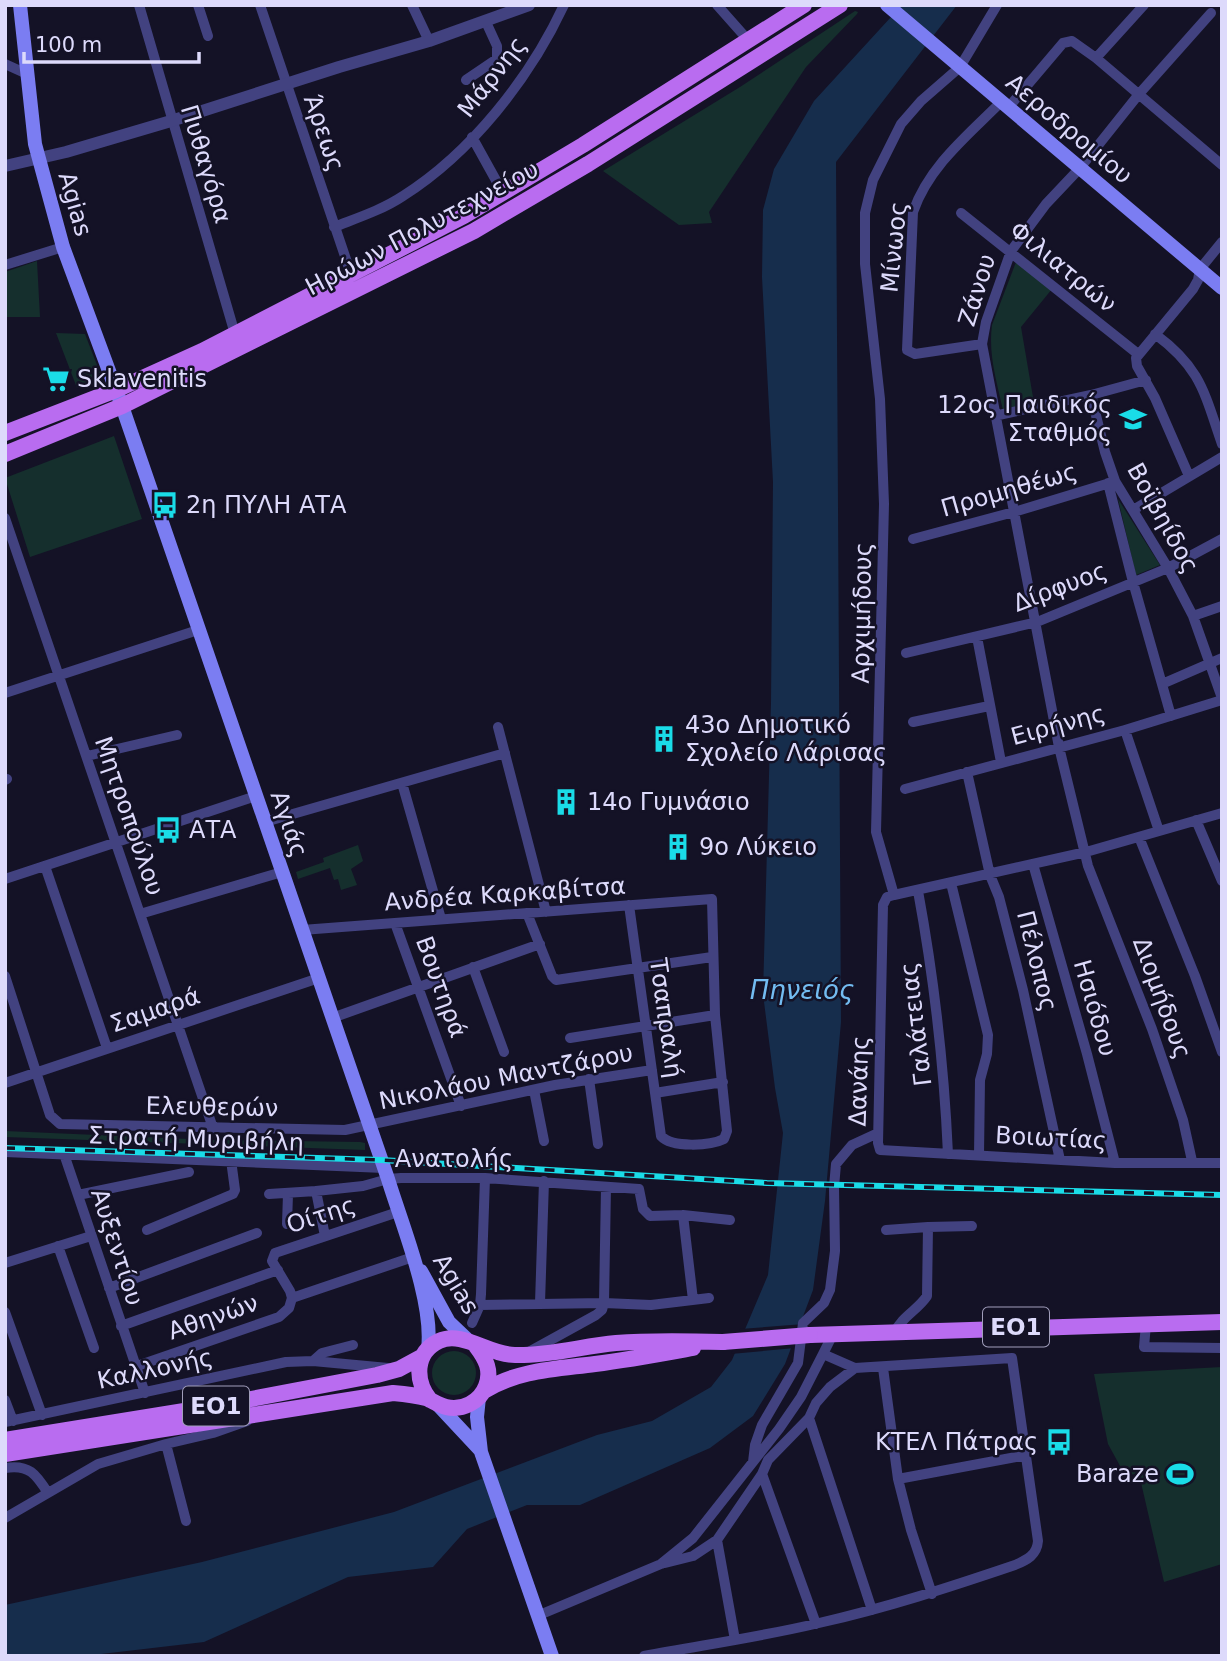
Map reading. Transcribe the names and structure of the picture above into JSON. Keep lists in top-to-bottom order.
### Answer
{
  "streets": {
    "main road": [
      "Αεροδρομίου",
      "Agias",
      "Ηρώων Πολυτεχνείου",
      "Αγιάς",
      "ΕΟ1"
    ],
    "street": [
      "Μάρνης",
      "Άρεως",
      "Πυθαγόρα",
      "Μίνωος",
      "Φιλιατρών",
      "Ζάνου",
      "Προμηθέως",
      "Βοϊβηίδος",
      "Δίρφυος",
      "Αρχιμήδους",
      "Ειρήνης",
      "Μητροπούλου",
      "Ανδρέα Καρκαβίτσα",
      "Πέλοπος",
      "Βουτηρά",
      "Διομήδους",
      "Ησιόδου",
      "Σαμαρά",
      "Τσαπραλή",
      "Γαλάτειας",
      "Νικολάου Μαντζάρου",
      "Δανάης",
      "Ελευθερών",
      "Βοιωτίας",
      "Στρατή Μυριβήλη",
      "Ανατολής",
      "Οίτης",
      "Αυξεντίου",
      "Αθηνών",
      "Καλλoνής"
    ]
  },
  "crossings": [
    ["Μάρνης", "Άρεως"],
    ["Μάρνης", "Ηρώων Πολυτεχνείου"],
    ["Αεροδρομίου", "Μίνωος"],
    ["Αεροδρομίου", "Ζάνου"],
    ["Αεροδρομίου", "Αρχιμήδους"],
    ["Άρεως", "Ηρώων Πολυτεχνείου"],
    ["Πυθαγόρα", "Ηρώων Πολυτεχνείου"],
    ["Agias", "Ηρώων Πολυτεχνείου"],
    ["Agias", "Αγιάς"],
    ["Agias", "Αθηνών"],
    ["Agias", "ΕΟ1"],
    ["Ηρώων Πολυτεχνείου", "Αγιάς"],
    ["Μίνωος", "Ζάνου"],
    ["Φιλιατρών", "Ζάνου"],
    ["Ζάνου", "Προμηθέως"],
    ["Ζάνου", "Δίρφυος"],
    ["Ζάνου", "Ειρήνης"],
    ["Ζάνου", "Διομήδους"],
    ["Προμηθέως", "Βοϊβηίδος"],
    ["Βοϊβηίδος", "Δίρφυος"],
    ["Βοϊβηίδος", "Ειρήνης"],
    ["Αρχιμήδους", "Δανάης"],
    ["Ειρήνης", "Πέλοπος"],
    ["Μητροπούλου", "Σαμαρά"],
    ["Μητροπούλου", "Ελευθερών"],
    ["Αγιάς", "Ανδρέα Καρκαβίτσα"],
    ["Αγιάς", "Σαμαρά"],
    ["Αγιάς", "Νικολάου Μαντζάρου"],
    ["Αγιάς", "Ελευθερών"],
    ["Αγιάς", "Στρατή Μυριβήλη"],
    ["Αγιάς", "Ανατολής"],
    ["Αγιάς", "Οίτης"],
    ["Αγιάς", "Αθηνών"],
    ["Ανδρέα Καρκαβίτσα", "Βουτηρά"],
    ["Ανδρέα Καρκαβίτσα", "Τσαπραλή"],
    ["Πέλοπος", "Βοιωτίας"],
    ["Βουτηρά", "Νικολάου Μαντζάρου"],
    ["Διομήδους", "Βοιωτίας"],
    ["Ησιόδου", "Βοιωτίας"],
    ["Σαμαρά", "Ελευθερών"],
    ["Τσαπραλή", "Νικολάου Μαντζάρου"],
    ["Γαλάτειας", "Βοιωτίας"],
    ["Νικολάου Μαντζάρου", "Ελευθερών"],
    ["Δανάης", "Βοιωτίας"],
    ["Στρατή Μυριβήλη", "Ανατολής"],
    ["Στρατή Μυριβήλη", "Αυξεντίου"],
    ["Αυξεντίου", "Αθηνών"],
    ["Αυξεντίου", "Καλλoνής"],
    ["ΕΟ1", "Καλλoνής"]
  ],
  "water": ["Πηνειός"],
  "places": {
    "supermarket": ["Sklavenitis"],
    "school or university": ["12ος Παιδικός Σταθμός"],
    "bus stop": ["2η ΠΥΛΗ ΑΤΑ", "ΑΤΑ", "ΚΤΕΛ Πάτρας"],
    "building": ["43ο Δημοτικό Σχολείο Λάρισας", "14ο Γυμνάσιο", "9ο Λύκειο"],
    "sports": ["Baraze"]
  },
  "scale_bar": "100 m"
}
